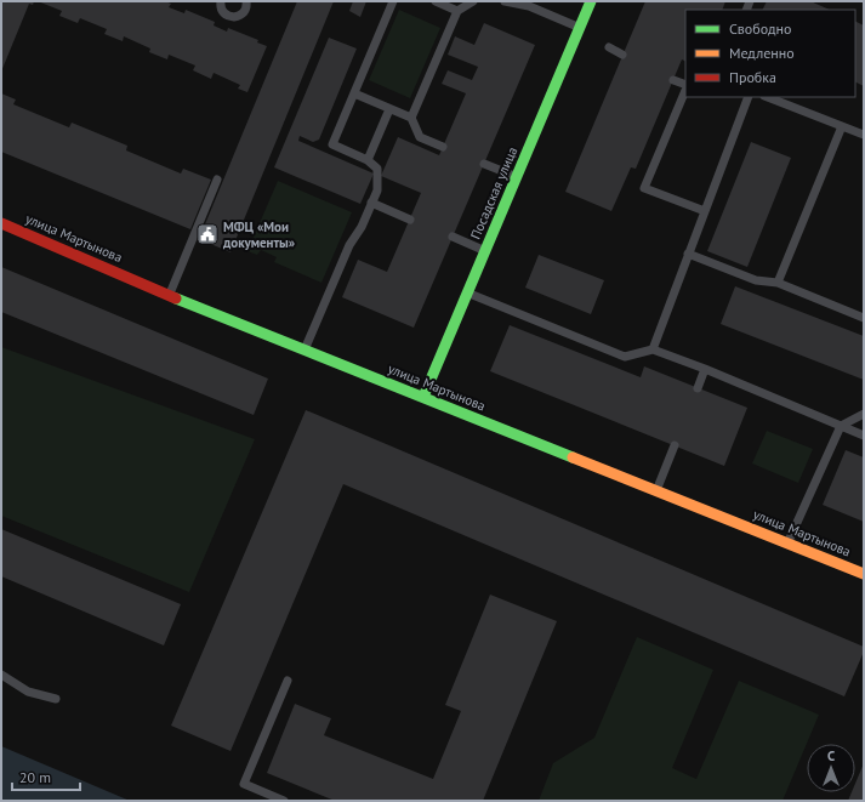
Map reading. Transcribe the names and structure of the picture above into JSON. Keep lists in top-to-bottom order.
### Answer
{
  "streets": {
    "main road": ["Посадская улица", "улица Мартынова"]
  },
  "crossings": [
    ["Посадская улица", "улица Мартынова"]
  ],
  "places": {
    "public building": ["МФЦ «Мои документы»"]
  },
  "legend": ["Свободно", "Медленно", "Пробка"],
  "scale_bar": "20 m",
  "north": "top"
}
